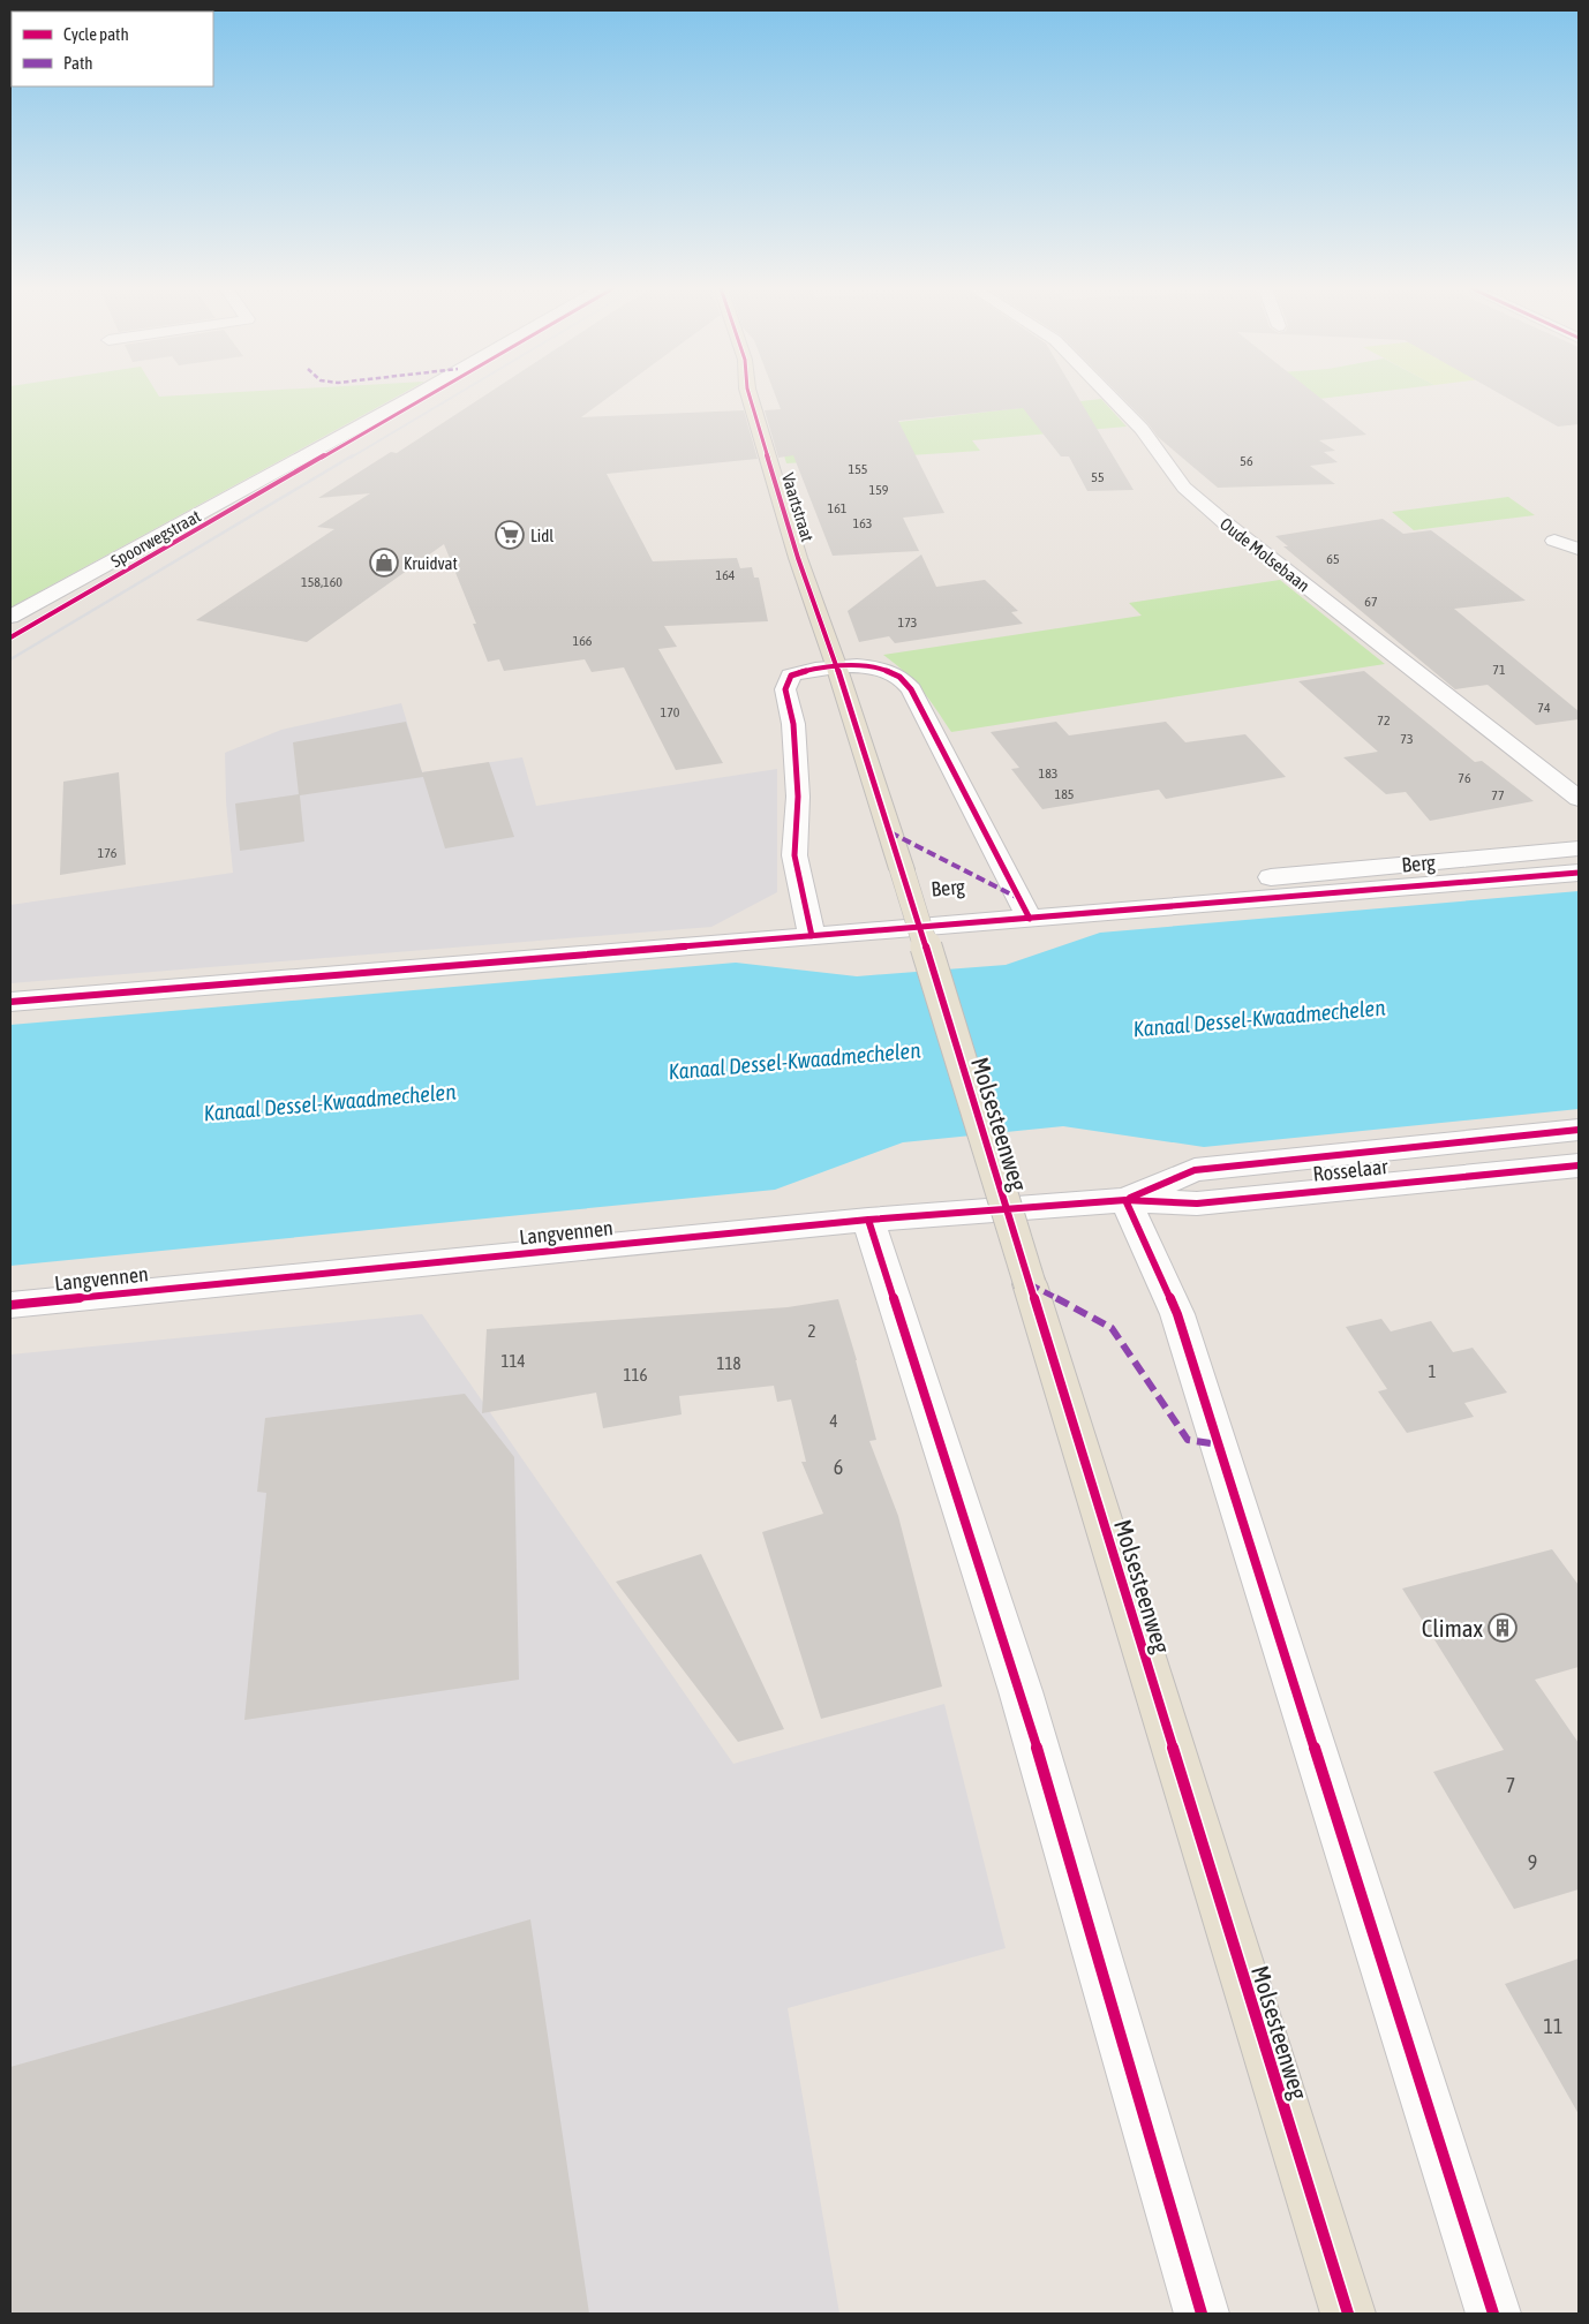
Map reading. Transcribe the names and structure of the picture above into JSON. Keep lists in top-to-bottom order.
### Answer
{
  "streets": {
    "main road": ["Vaartstraat", "Molsesteenweg"],
    "street": [
      "Spoorwegstraat",
      "Oude Molsebaan",
      "Berg",
      "Rosselaar",
      "Langvennen"
    ]
  },
  "crossings": [
    ["Vaartstraat", "Molsesteenweg"],
    ["Rosselaar", "Langvennen"]
  ],
  "water": ["Kanaal Dessel-Kwaadmechelen"],
  "places": {
    "supermarket": ["Lidl"],
    "shop": ["Kruidvat"],
    "building": ["Climax"]
  },
  "house_numbers": [
    "56",
    "155",
    "55",
    "159",
    "161",
    "163",
    "65",
    "164",
    "158,160",
    "67",
    "173",
    "166",
    "71",
    "74",
    "170",
    "72",
    "73",
    "183",
    "76",
    "185",
    "77",
    "176",
    "2",
    "114",
    "118",
    "1",
    "116",
    "4",
    "6",
    "7",
    "9",
    "11"
  ],
  "legend": ["Cycle path", "Path"]
}
